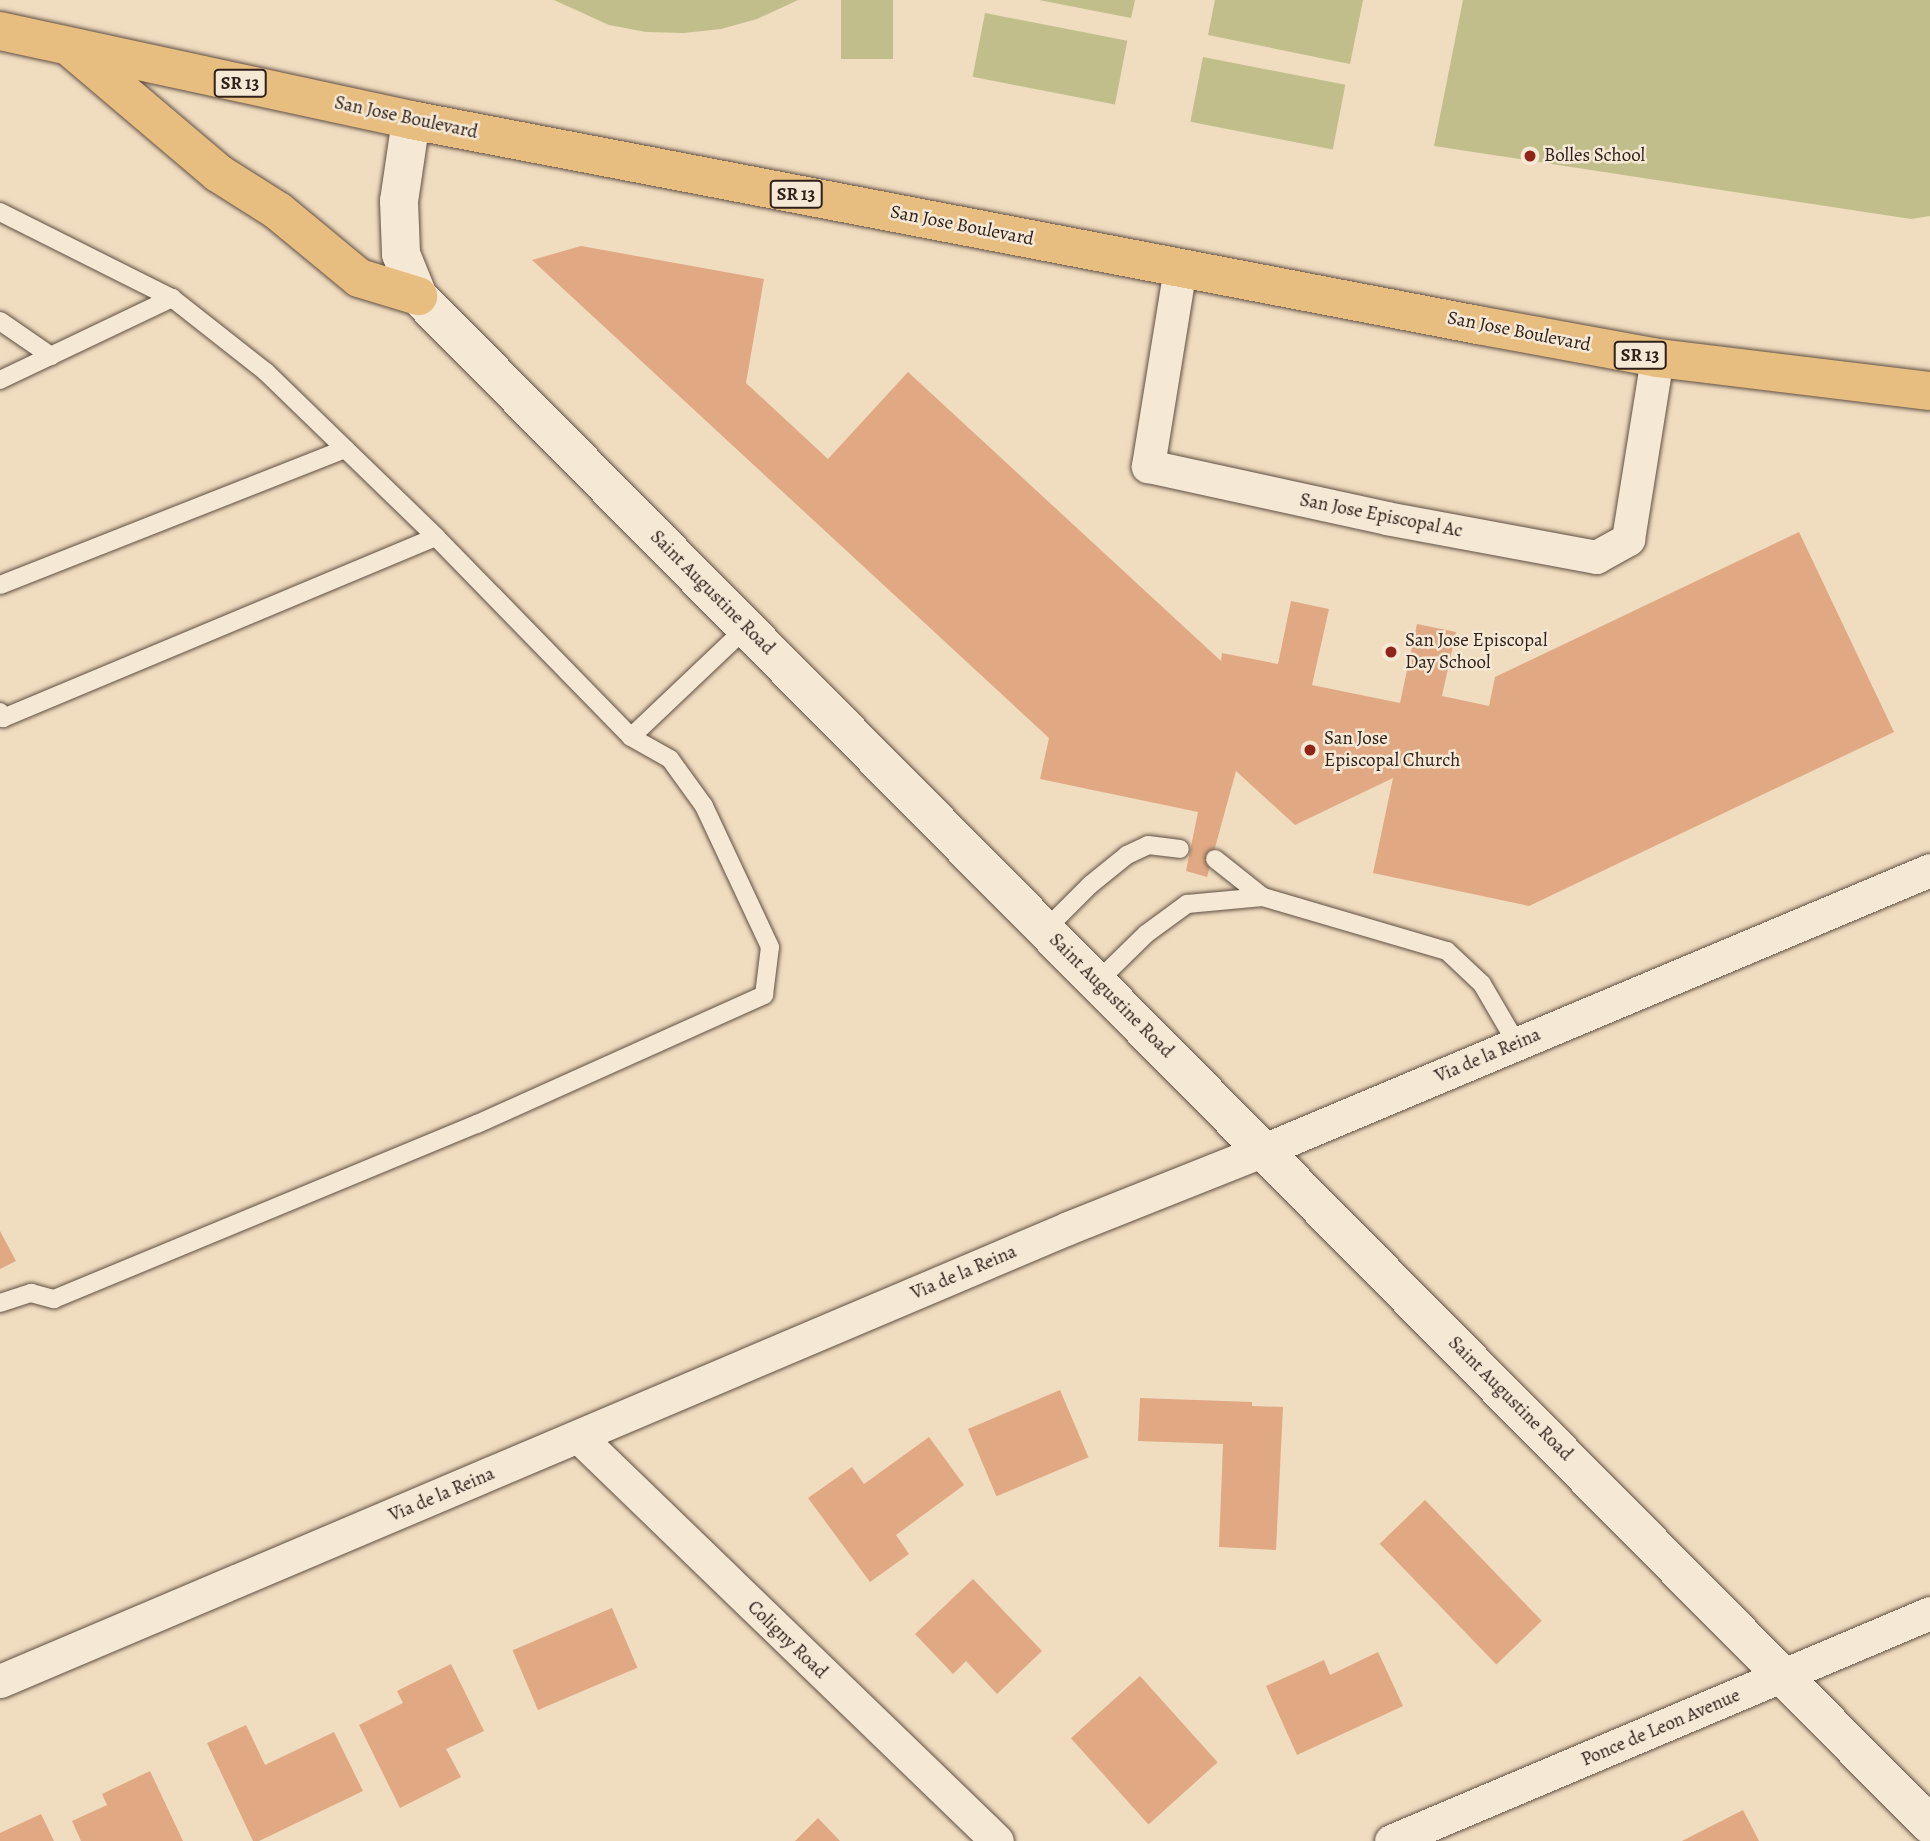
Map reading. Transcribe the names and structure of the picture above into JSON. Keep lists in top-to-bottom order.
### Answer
{
  "streets": {
    "main road": ["SR 13", "San Jose Boulevard", "Saint Augustine Road"],
    "street": [
      "San Jose Episcopal Ac",
      "Via de la Reina",
      "Coligny Road",
      "Ponce de Leon Avenue"
    ]
  },
  "crossings": [
    ["San Jose Boulevard", "San Jose Episcopal Ac"],
    ["San Jose Boulevard", "Saint Augustine Road"],
    ["Saint Augustine Road", "Via de la Reina"],
    ["Saint Augustine Road", "Ponce de Leon Avenue"],
    ["Via de la Reina", "Coligny Road"]
  ],
  "places": ["Bolles School", "San Jose Episcopal Day School", "San Jose Episcopal Church"]
}
